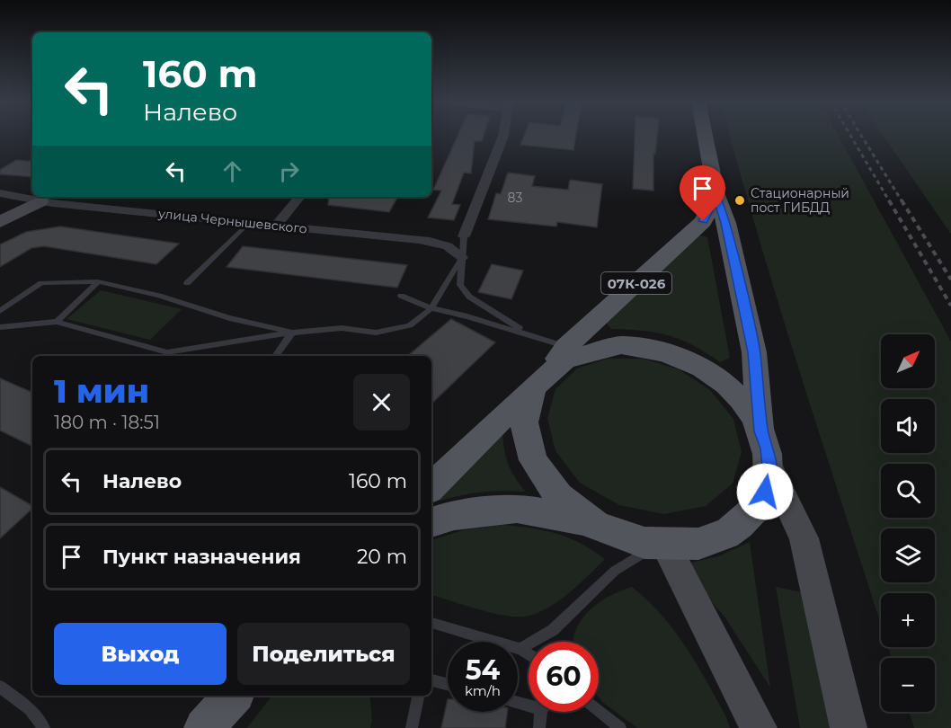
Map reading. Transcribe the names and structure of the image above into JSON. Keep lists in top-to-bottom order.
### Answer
{
  "streets": {
    "main road": ["07К-026"],
    "street": ["улица Чернышевского"]
  },
  "places": ["Стационарный пост ГИБДД"],
  "house_numbers": ["83"],
  "north": "top right",
  "page": {
    "turn": ["160 m", "Налево"],
    "map_buttons": ["+", "−"],
    "heading": ["1 мин", "180 m · 18:51"],
    "list": [
      {
        "name": "Налево",
        "value": "160 m"
      },
      {
        "name": "Пункт назначения",
        "value": "20 m"
      }
    ],
    "buttons": ["Выход", "Поделиться"],
    "speed": "54 km/h",
    "limit": "60"
  }
}
